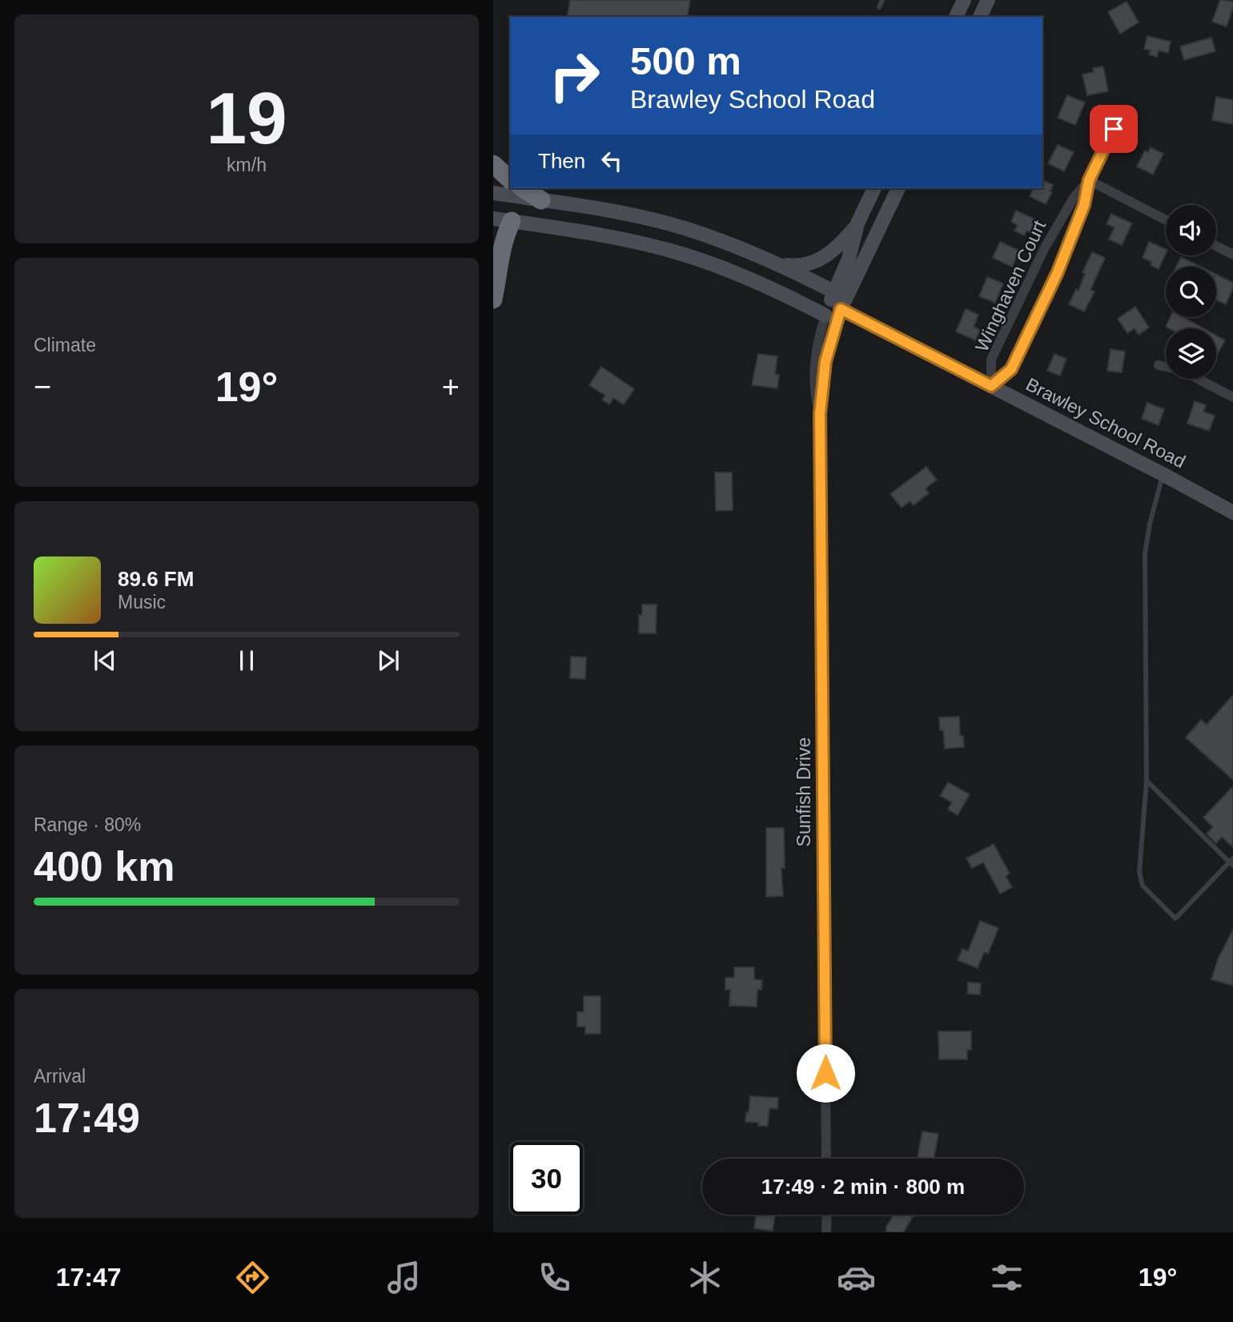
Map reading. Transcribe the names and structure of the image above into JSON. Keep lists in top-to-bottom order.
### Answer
{
  "streets": {
    "main road": ["Brawley School Road", "Sunfish Drive"],
    "street": ["Winghaven Court"]
  },
  "crossings": [
    ["Winghaven Court", "Brawley School Road"],
    ["Brawley School Road", "Sunfish Drive"]
  ],
  "page": {
    "tile": [
      ["19", "km/h"],
      "Climate",
      ["Range · 80%", "400 km"],
      ["Arrival", "17:49"]
    ],
    "turn": ["500 m", "Brawley School Road"],
    "then": "Then",
    "heat": ["−", "19°", "+"],
    "song": ["89.6 FM", "Music"],
    "limit": "30",
    "trip": "17:49 · 2 min · 800 m",
    "tabs": ["17:47", "19°"]
  }
}
